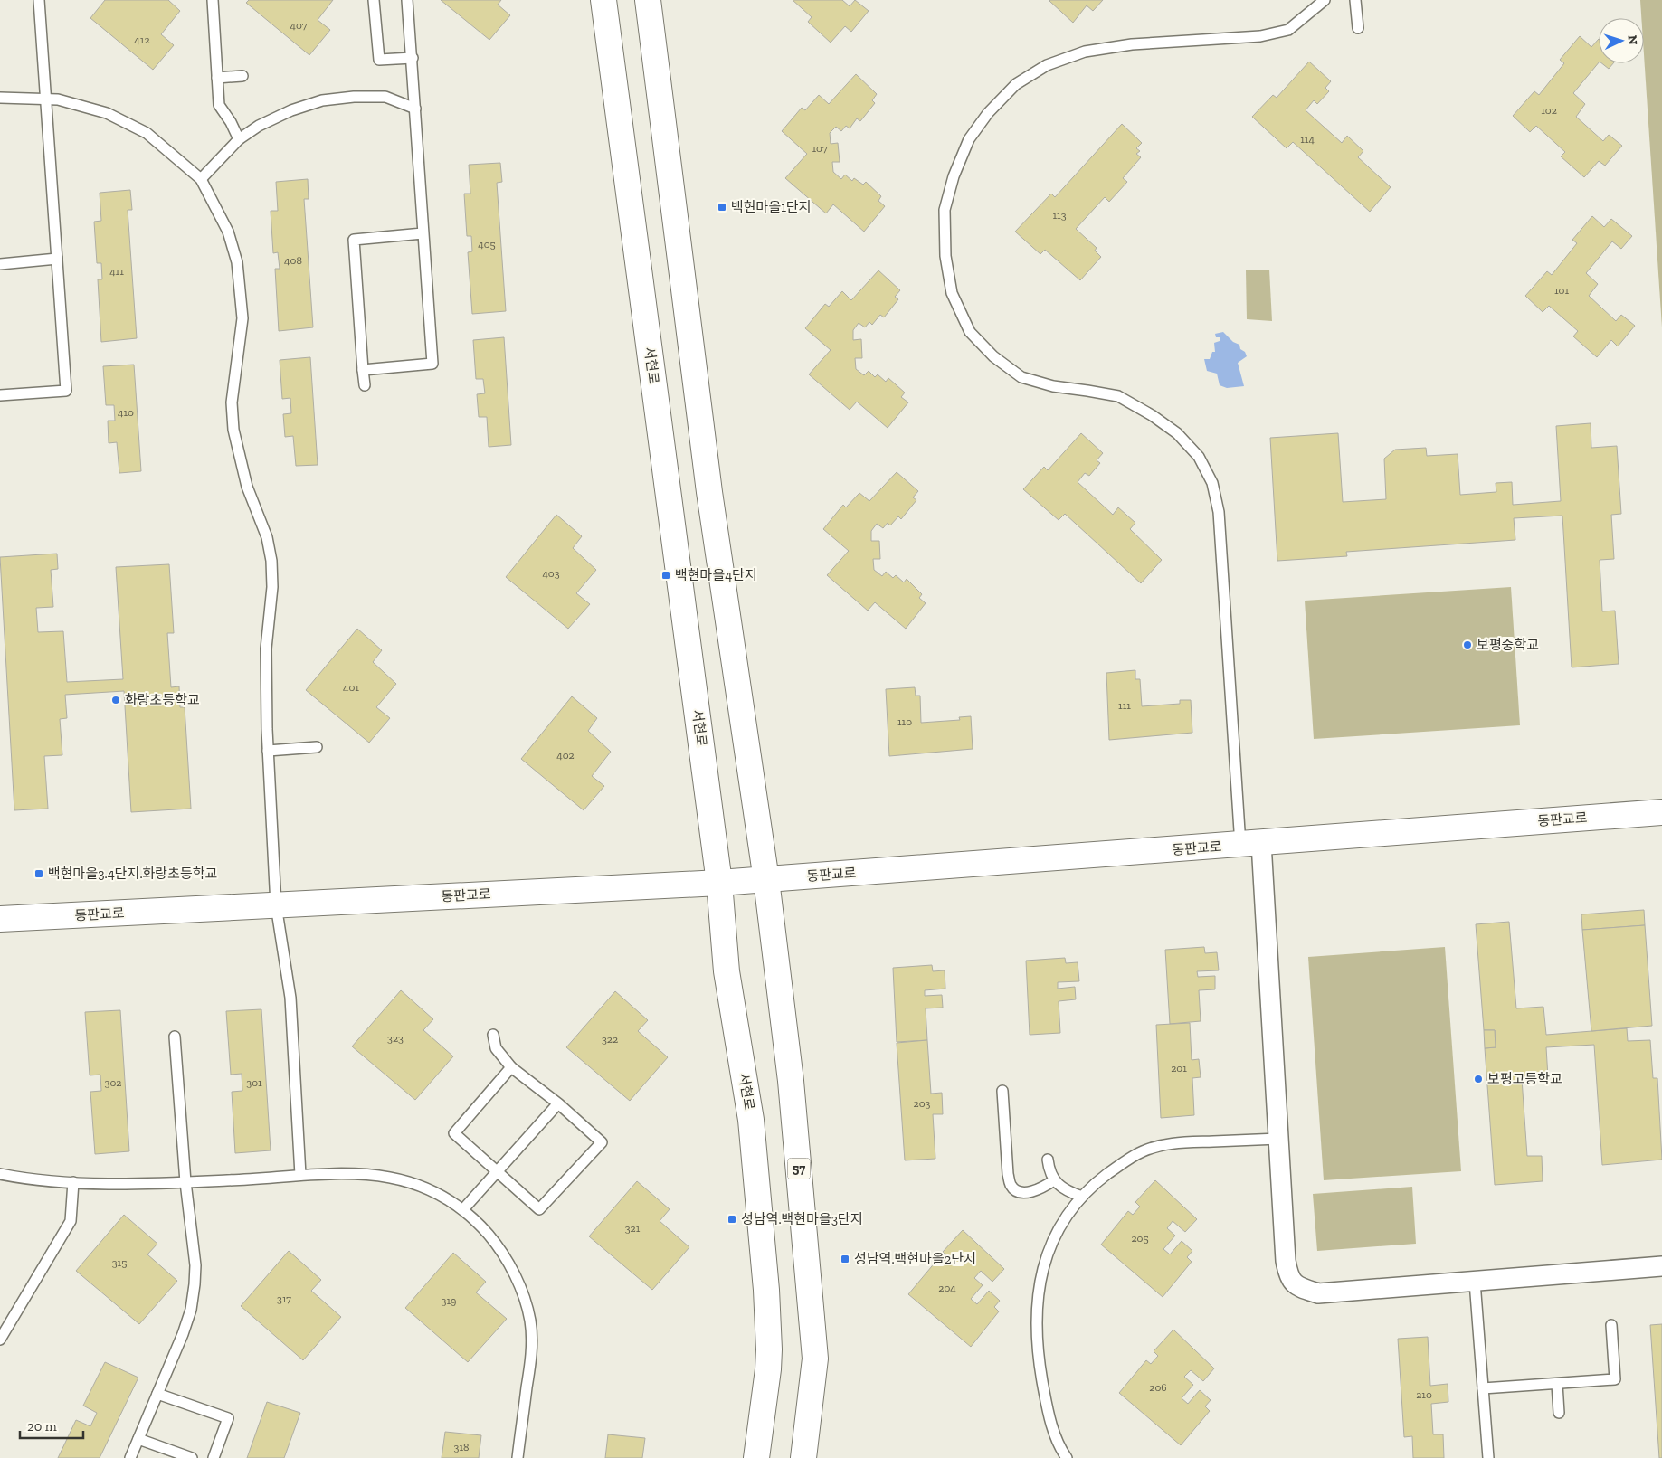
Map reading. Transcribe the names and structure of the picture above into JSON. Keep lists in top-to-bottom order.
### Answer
{
  "streets": {
    "main road": ["서현로", "동판교로", "57"]
  },
  "crossings": [
    ["서현로", "동판교로"],
    ["동판교로", "57"]
  ],
  "places": {
    "transit": [
      "백현마을1단지",
      "백현마을4단지",
      "백현마을3.4단지.화랑초등학교",
      "성남역.백현마을3단지",
      "성남역.백현마을2단지"
    ],
    "other": ["보평중학교", "화랑초등학교", "보평고등학교"]
  },
  "house_numbers": [
    "407",
    "412",
    "102",
    "114",
    "107",
    "113",
    "405",
    "408",
    "411",
    "101",
    "410",
    "403",
    "401",
    "111",
    "110",
    "402",
    "323",
    "322",
    "201",
    "302",
    "301",
    "203",
    "321",
    "205",
    "315",
    "204",
    "317",
    "319",
    "206",
    "210",
    "318"
  ],
  "scale_bar": "20 m",
  "north": "right"
}
